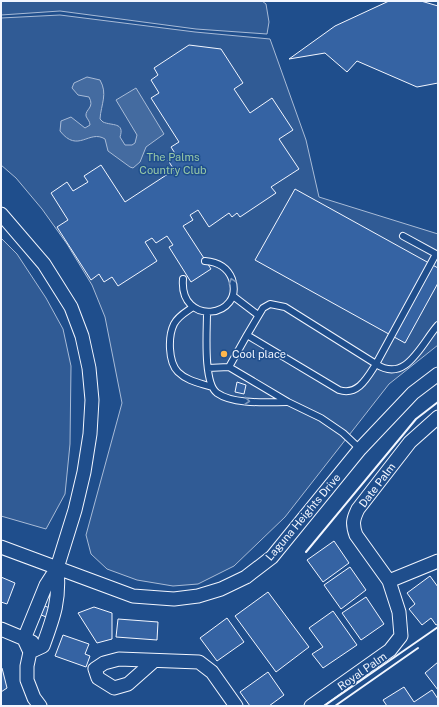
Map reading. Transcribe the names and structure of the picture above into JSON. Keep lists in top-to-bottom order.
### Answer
{
  "streets": {
    "street": ["Date Palm", "Laguna Heights Drive", "Royal Palm"]
  },
  "crossings": [
    ["Date Palm", "Royal Palm"]
  ],
  "parks": ["The Palms Country Club"],
  "places": ["Cool place"]
}
